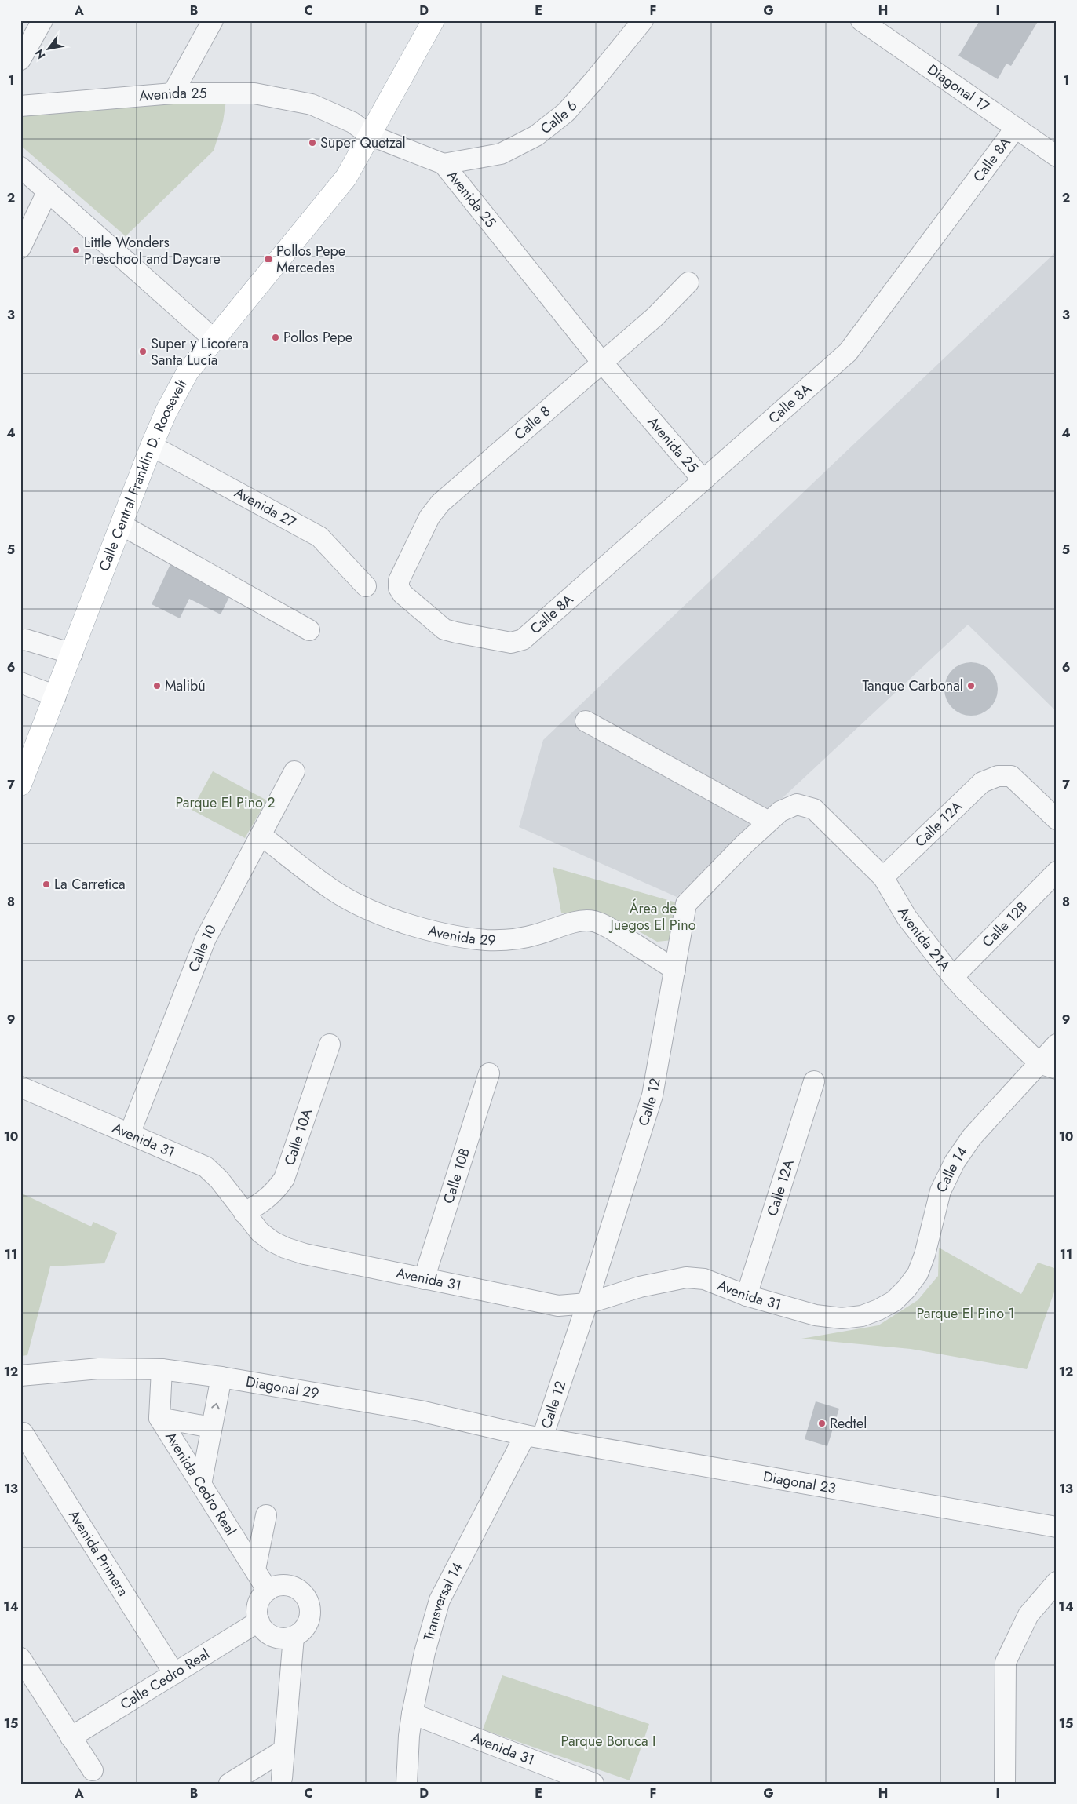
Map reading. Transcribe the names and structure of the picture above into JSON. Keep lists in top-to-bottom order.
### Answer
{
  "streets": {
    "main road": ["Calle Central Franklin D. Roosevelt"],
    "street": [
      "Diagonal 17",
      "Avenida 25",
      "Calle 6",
      "Calle 8A",
      "Calle 8",
      "Avenida 27",
      "Calle 12A",
      "Calle 12B",
      "Avenida 29",
      "Avenida 21A",
      "Calle 10",
      "Calle 12",
      "Calle 10A",
      "Avenida 31",
      "Calle 14",
      "Calle 10B",
      "Diagonal 29",
      "Diagonal 23",
      "Avenida Cedro Real",
      "Avenida Primera",
      "Transversal 14",
      "Calle Cedro Real"
    ]
  },
  "crossings": [
    ["Diagonal 17", "Calle 8A"],
    ["Avenida 25", "Calle 6"],
    ["Avenida 25", "Calle 8A"],
    ["Avenida 25", "Calle 8"],
    ["Avenida 25", "Calle Central Franklin D. Roosevelt"],
    ["Calle 8A", "Calle 8"],
    ["Calle Central Franklin D. Roosevelt", "Avenida 27"],
    ["Calle 12A", "Avenida 21A"],
    ["Calle 12A", "Avenida 31"],
    ["Calle 12B", "Avenida 21A"],
    ["Avenida 29", "Calle 10"],
    ["Avenida 29", "Calle 12"],
    ["Avenida 21A", "Calle 12"],
    ["Avenida 21A", "Calle 14"],
    ["Calle 10", "Avenida 31"],
    ["Calle 12", "Avenida 31"],
    ["Calle 12", "Diagonal 29"],
    ["Calle 12", "Diagonal 23"],
    ["Calle 12", "Transversal 14"],
    ["Calle 10A", "Avenida 31"],
    ["Avenida 31", "Calle 14"],
    ["Avenida 31", "Calle 10B"],
    ["Avenida 31", "Transversal 14"],
    ["Diagonal 29", "Diagonal 23"],
    ["Diagonal 29", "Avenida Cedro Real"],
    ["Diagonal 29", "Transversal 14"],
    ["Diagonal 23", "Transversal 14"],
    ["Avenida Cedro Real", "Calle Cedro Real"],
    ["Avenida Primera", "Calle Cedro Real"]
  ],
  "parks": [
    "Parque El Pino 2",
    "Área de Juegos El Pino",
    "Parque El Pino 1",
    "Parque Boruca I"
  ],
  "places": {
    "other": [
      "Super Quetzal",
      "Little Wonders Preschool and Daycare",
      "Pollos Pepe",
      "Super y Licorera Santa Lucía",
      "Malibú",
      "Tanque Carbonal",
      "La Carretica",
      "Redtel"
    ],
    "transit": ["Pollos Pepe Mercedes"]
  },
  "north": "bottom left",
  "grid": {
    "columns": [
      "A",
      "B",
      "C",
      "D",
      "E",
      "F",
      "G",
      "H",
      "I"
    ],
    "rows": [
      "1",
      "2",
      "3",
      "4",
      "5",
      "6",
      "7",
      "8",
      "9",
      "10",
      "11",
      "12",
      "13",
      "14",
      "15"
    ]
  }
}
